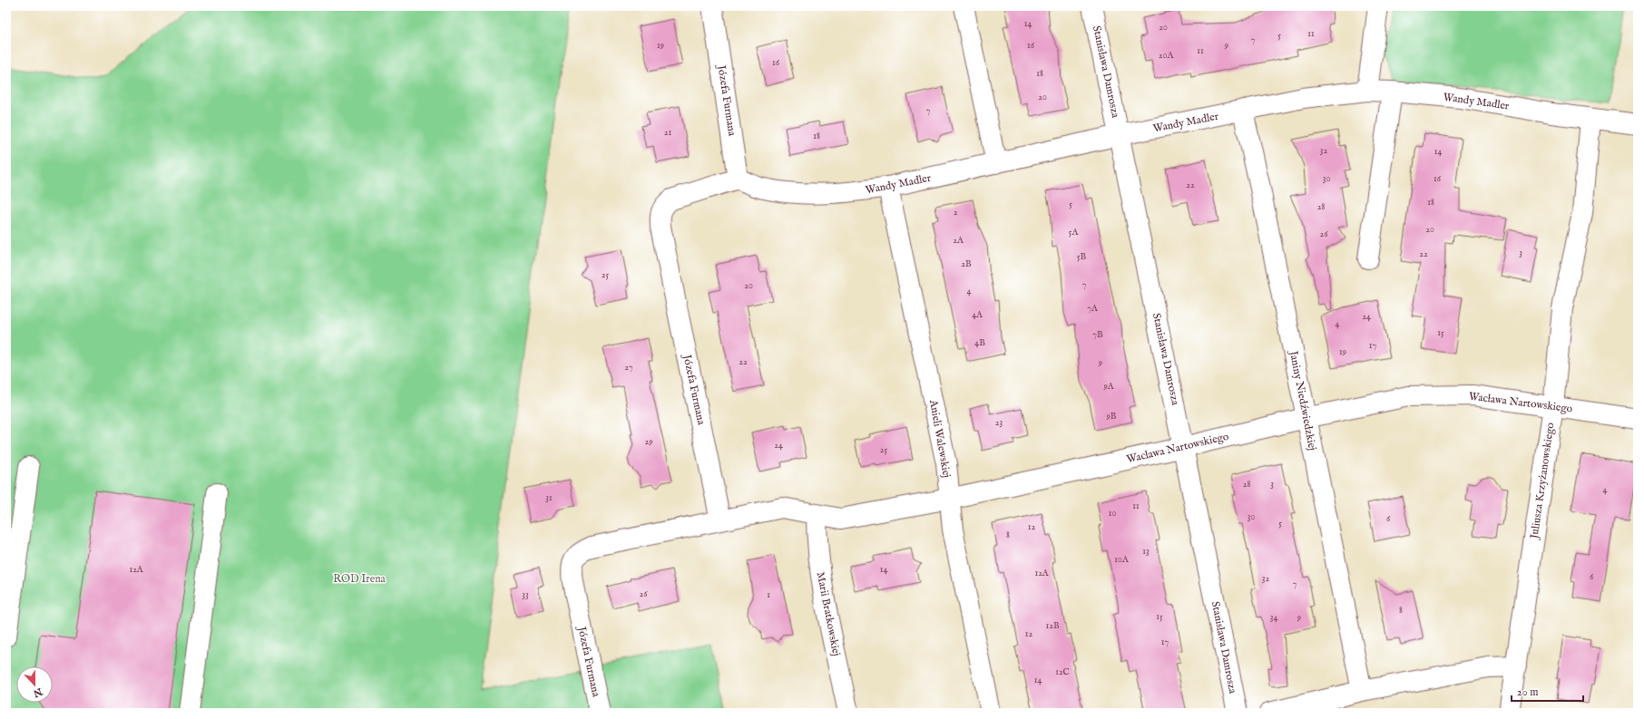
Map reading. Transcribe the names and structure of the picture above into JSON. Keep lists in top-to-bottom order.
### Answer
{
  "streets": {
    "street": [
      "Stanisława Damrosza",
      "Józefa Furmana",
      "Wandy Madler",
      "Janiny Niedźwiedzkiej",
      "Wacława Nartowskiego",
      "Anieli Walewskiej",
      "Juliusza Krzyżanowskiego",
      "Marii Bratkowskiej"
    ]
  },
  "crossings": [
    ["Stanisława Damrosza", "Wandy Madler"],
    ["Stanisława Damrosza", "Wacława Nartowskiego"],
    ["Józefa Furmana", "Wandy Madler"],
    ["Józefa Furmana", "Wacława Nartowskiego"],
    ["Wandy Madler", "Janiny Niedźwiedzkiej"],
    ["Wandy Madler", "Anieli Walewskiej"],
    ["Wandy Madler", "Juliusza Krzyżanowskiego"],
    ["Janiny Niedźwiedzkiej", "Wacława Nartowskiego"],
    ["Wacława Nartowskiego", "Anieli Walewskiej"],
    ["Wacława Nartowskiego", "Juliusza Krzyżanowskiego"],
    ["Wacława Nartowskiego", "Marii Bratkowskiej"]
  ],
  "parks": ["ROD Irena"],
  "house_numbers": [
    "14",
    "20",
    "11",
    "5",
    "7",
    "19",
    "16",
    "9",
    "11",
    "20A",
    "16",
    "18",
    "20",
    "7",
    "21",
    "18",
    "32",
    "14",
    "30",
    "16",
    "22",
    "18",
    "5",
    "28",
    "2",
    "20",
    "5A",
    "26",
    "2A",
    "3",
    "22",
    "5B",
    "2B",
    "25",
    "7",
    "20",
    "4",
    "7A",
    "4A",
    "24",
    "4",
    "15",
    "7B",
    "4B",
    "17",
    "19",
    "22",
    "9",
    "27",
    "9A",
    "9B",
    "23",
    "29",
    "24",
    "25",
    "28",
    "3",
    "4",
    "31",
    "11",
    "10",
    "30",
    "6",
    "5",
    "12",
    "8",
    "13",
    "10A",
    "12A",
    "14",
    "12A",
    "6",
    "32",
    "7",
    "26",
    "33",
    "1",
    "8",
    "15",
    "34",
    "9",
    "12B",
    "12",
    "17",
    "12C",
    "14"
  ],
  "scale_bar": "20 m",
  "north": "bottom"
}
